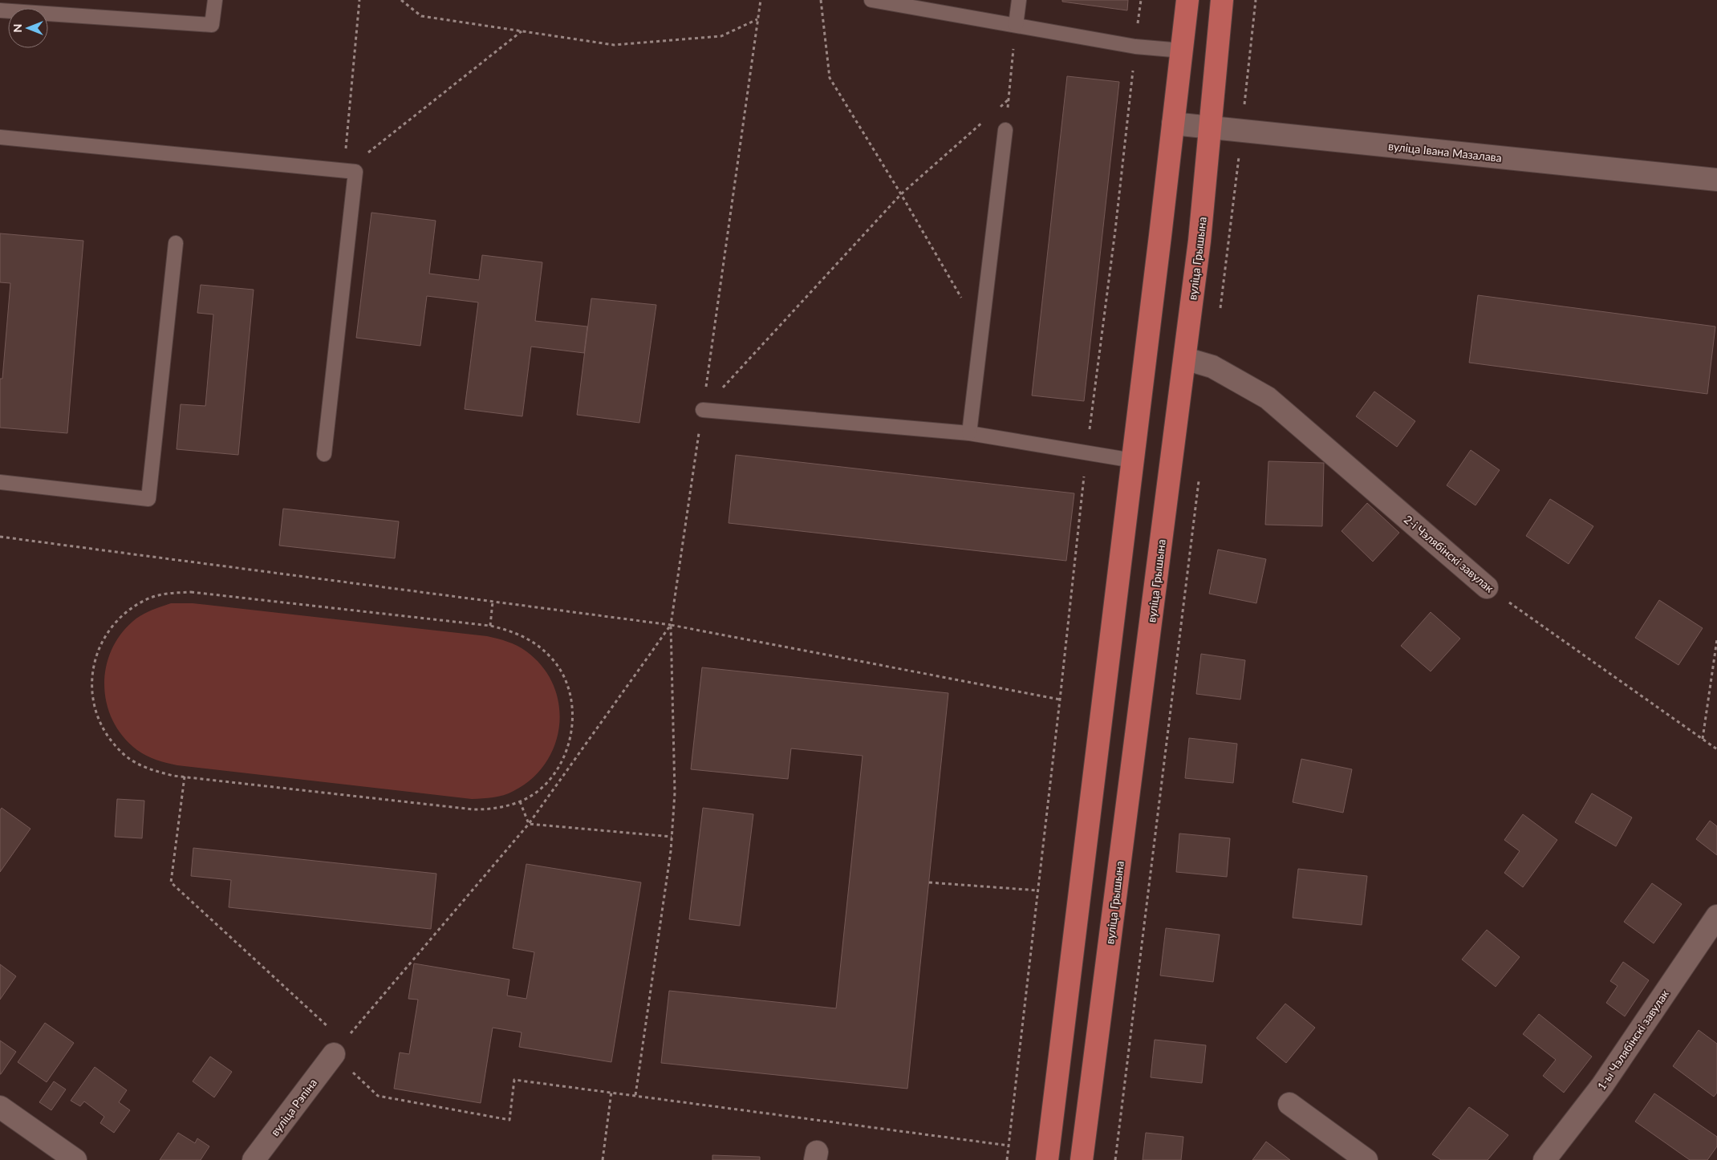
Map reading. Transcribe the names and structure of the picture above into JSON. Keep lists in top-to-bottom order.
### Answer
{
  "streets": {
    "main road": ["вуліца Грышына"],
    "street": [
      "вуліца Iвана Мазалава",
      "2-і Чэлябінскі завулак",
      "1-ы Чэлябінскі завулак",
      "вуліца Рэпіна"
    ]
  },
  "crossings": [
    ["вуліца Iвана Мазалава", "вуліца Грышына"],
    ["вуліца Грышына", "2-і Чэлябінскі завулак"]
  ],
  "north": "left"
}
